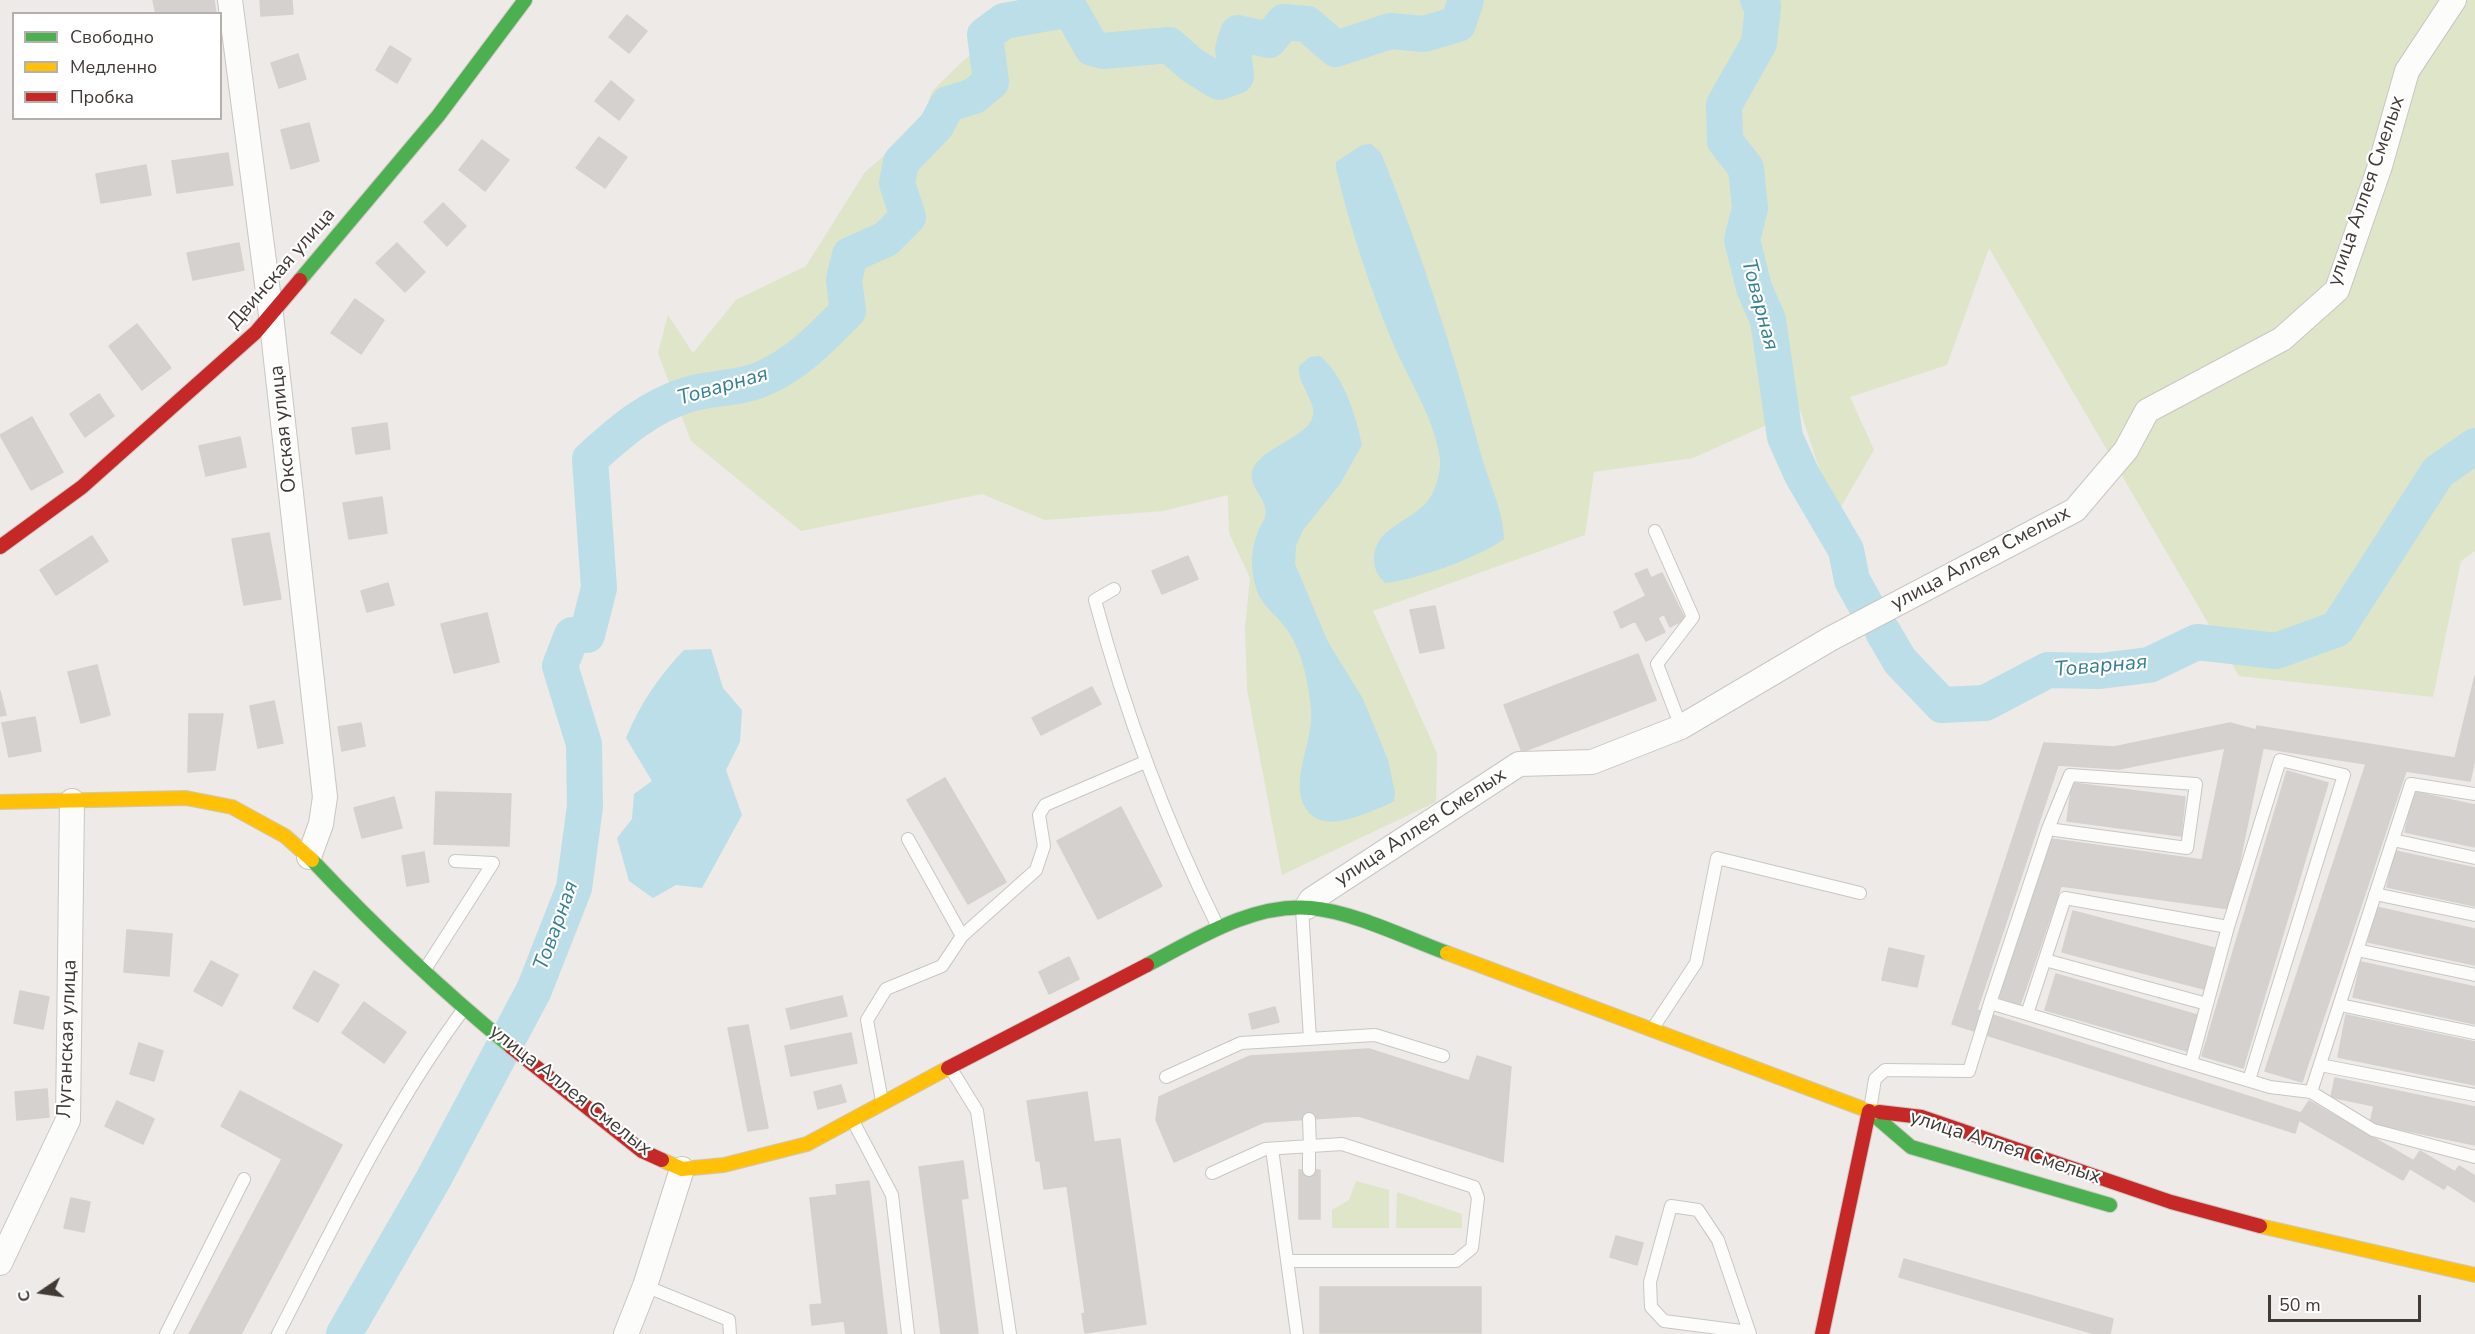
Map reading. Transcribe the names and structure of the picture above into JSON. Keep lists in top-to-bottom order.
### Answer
{
  "streets": {
    "main road": ["улица Аллея Смелых", "Двинская улица"],
    "street": ["Окская улица", "Луганская улица"]
  },
  "crossings": [
    ["улица Аллея Смелых", "Окская улица"],
    ["улица Аллея Смелых", "Луганская улица"],
    ["Двинская улица", "Окская улица"]
  ],
  "water": ["Товарная"],
  "legend": ["Свободно", "Медленно", "Пробка"],
  "scale_bar": "50 m",
  "north": "left"
}
